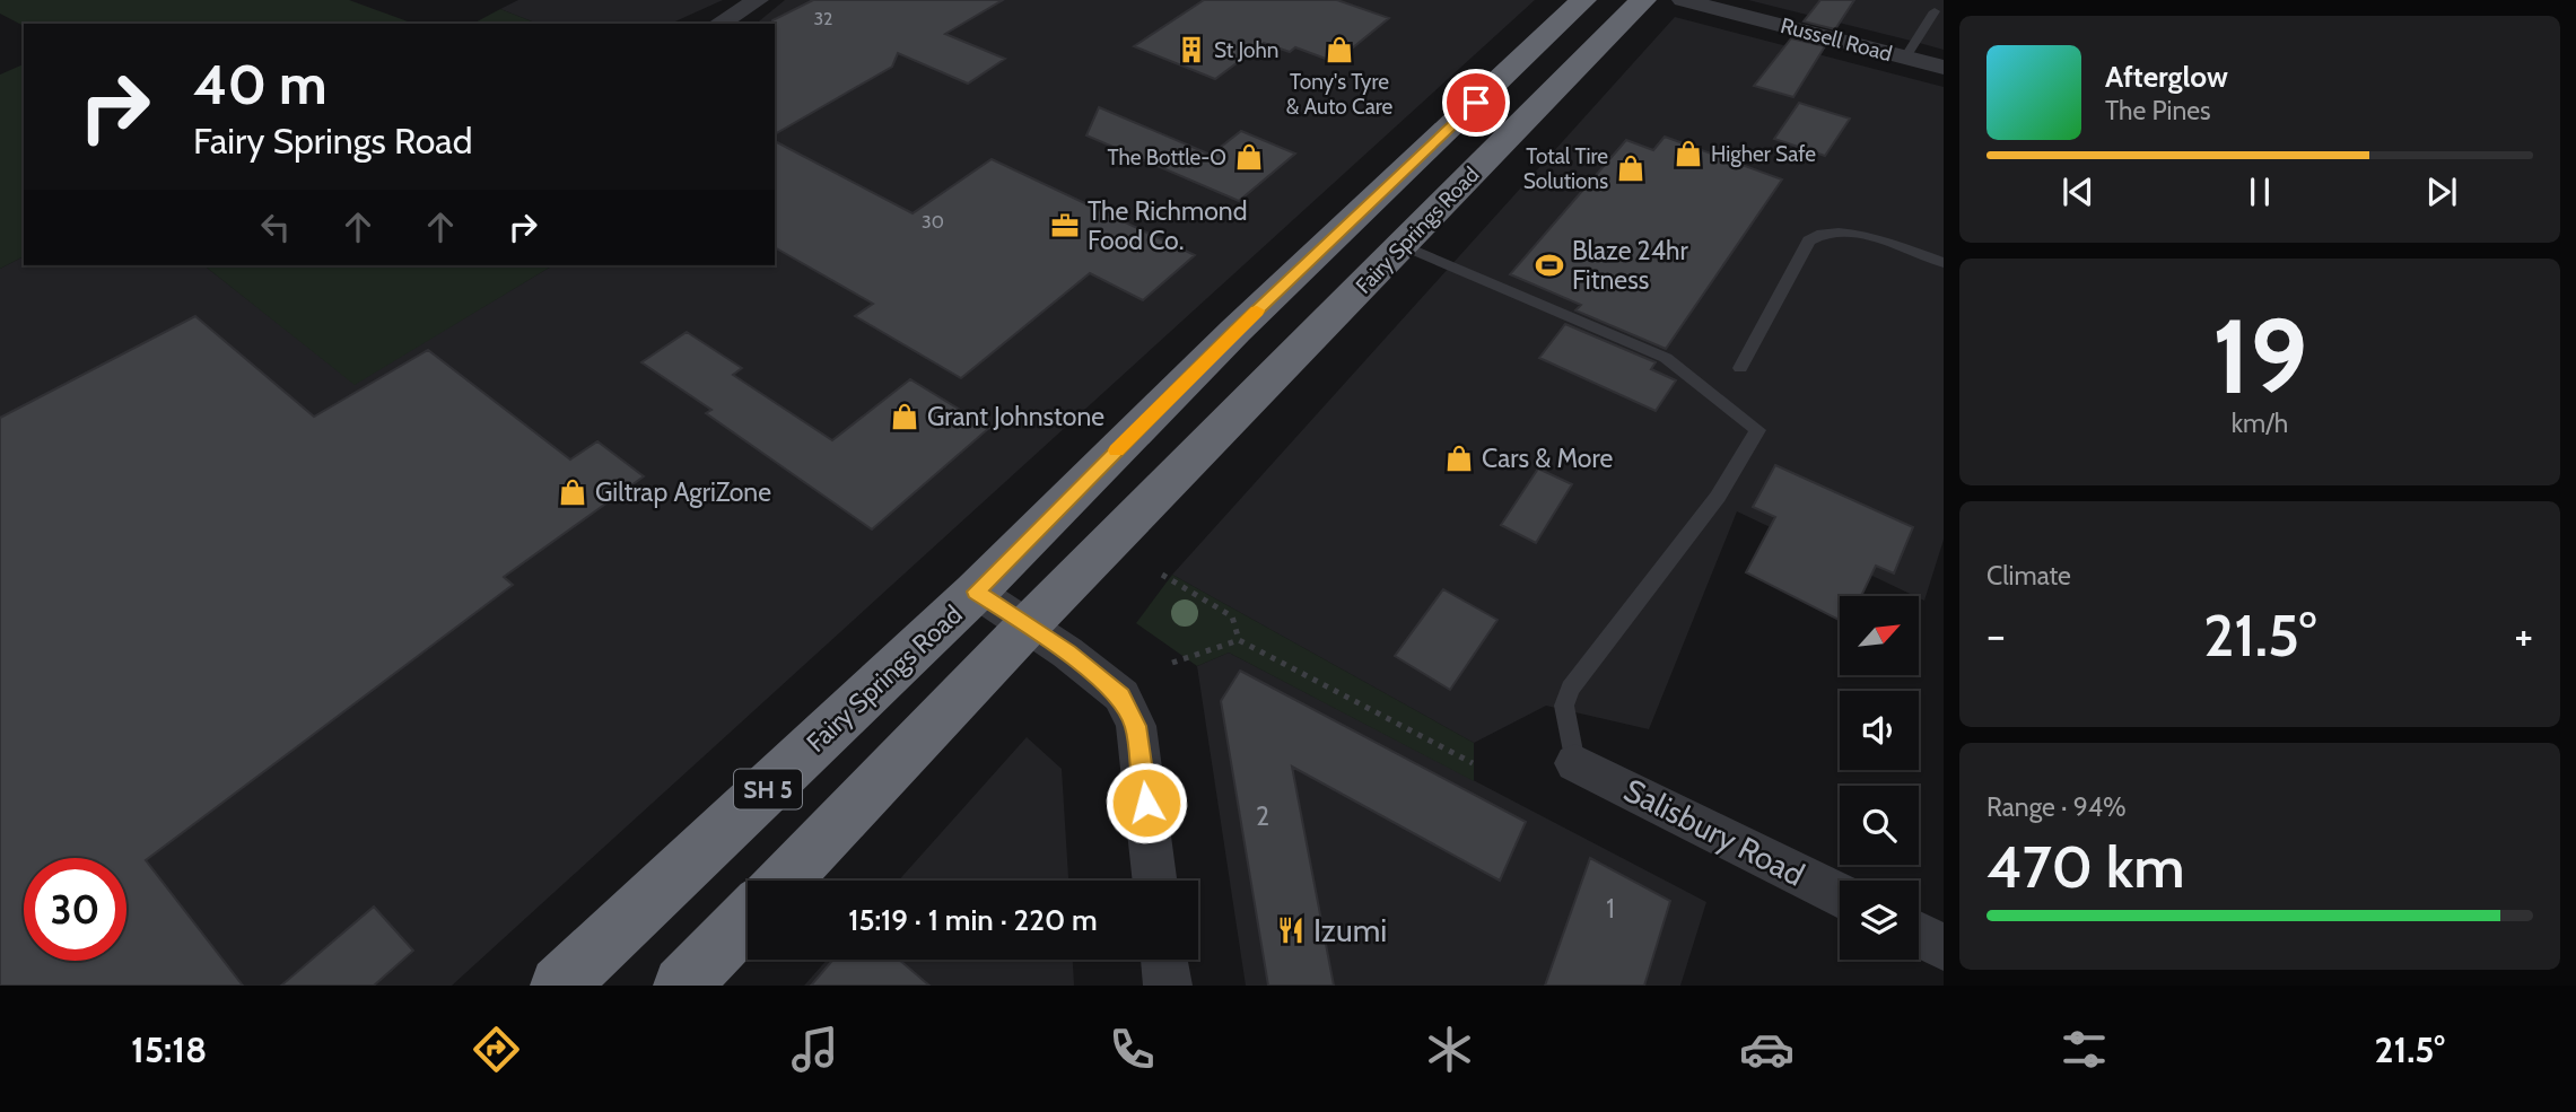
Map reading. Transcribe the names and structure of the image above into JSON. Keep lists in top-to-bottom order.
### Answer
{
  "streets": {
    "highway": ["Fairy Springs Road", "SH 5"],
    "street": ["Russell Road", "Salisbury Road"]
  },
  "places": {
    "building": ["St John"],
    "shop": [
      "Tony's Tyre & Auto Care",
      "Higher Safe",
      "The Bottle-O",
      "Total Tire Solutions",
      "Grant Johnstone",
      "Cars & More",
      "Giltrap AgriZone"
    ],
    "office": ["The Richmond Food Co."],
    "sports": ["Blaze 24hr Fitness"],
    "restaurant": ["Izumi"]
  },
  "house_numbers": [
    "32",
    "30",
    "2",
    "1"
  ],
  "north": "top right",
  "page": {
    "turn": ["40 m", "Fairy Springs Road"],
    "song": ["Afterglow", "The Pines"],
    "tile": [
      ["19", "km/h"],
      "Climate",
      ["Range · 94%", "470 km"]
    ],
    "heat": ["−", "21.5°", "+"],
    "limit": "30",
    "trip": "15:19 · 1 min · 220 m",
    "tabs": ["15:18", "21.5°"]
  }
}
